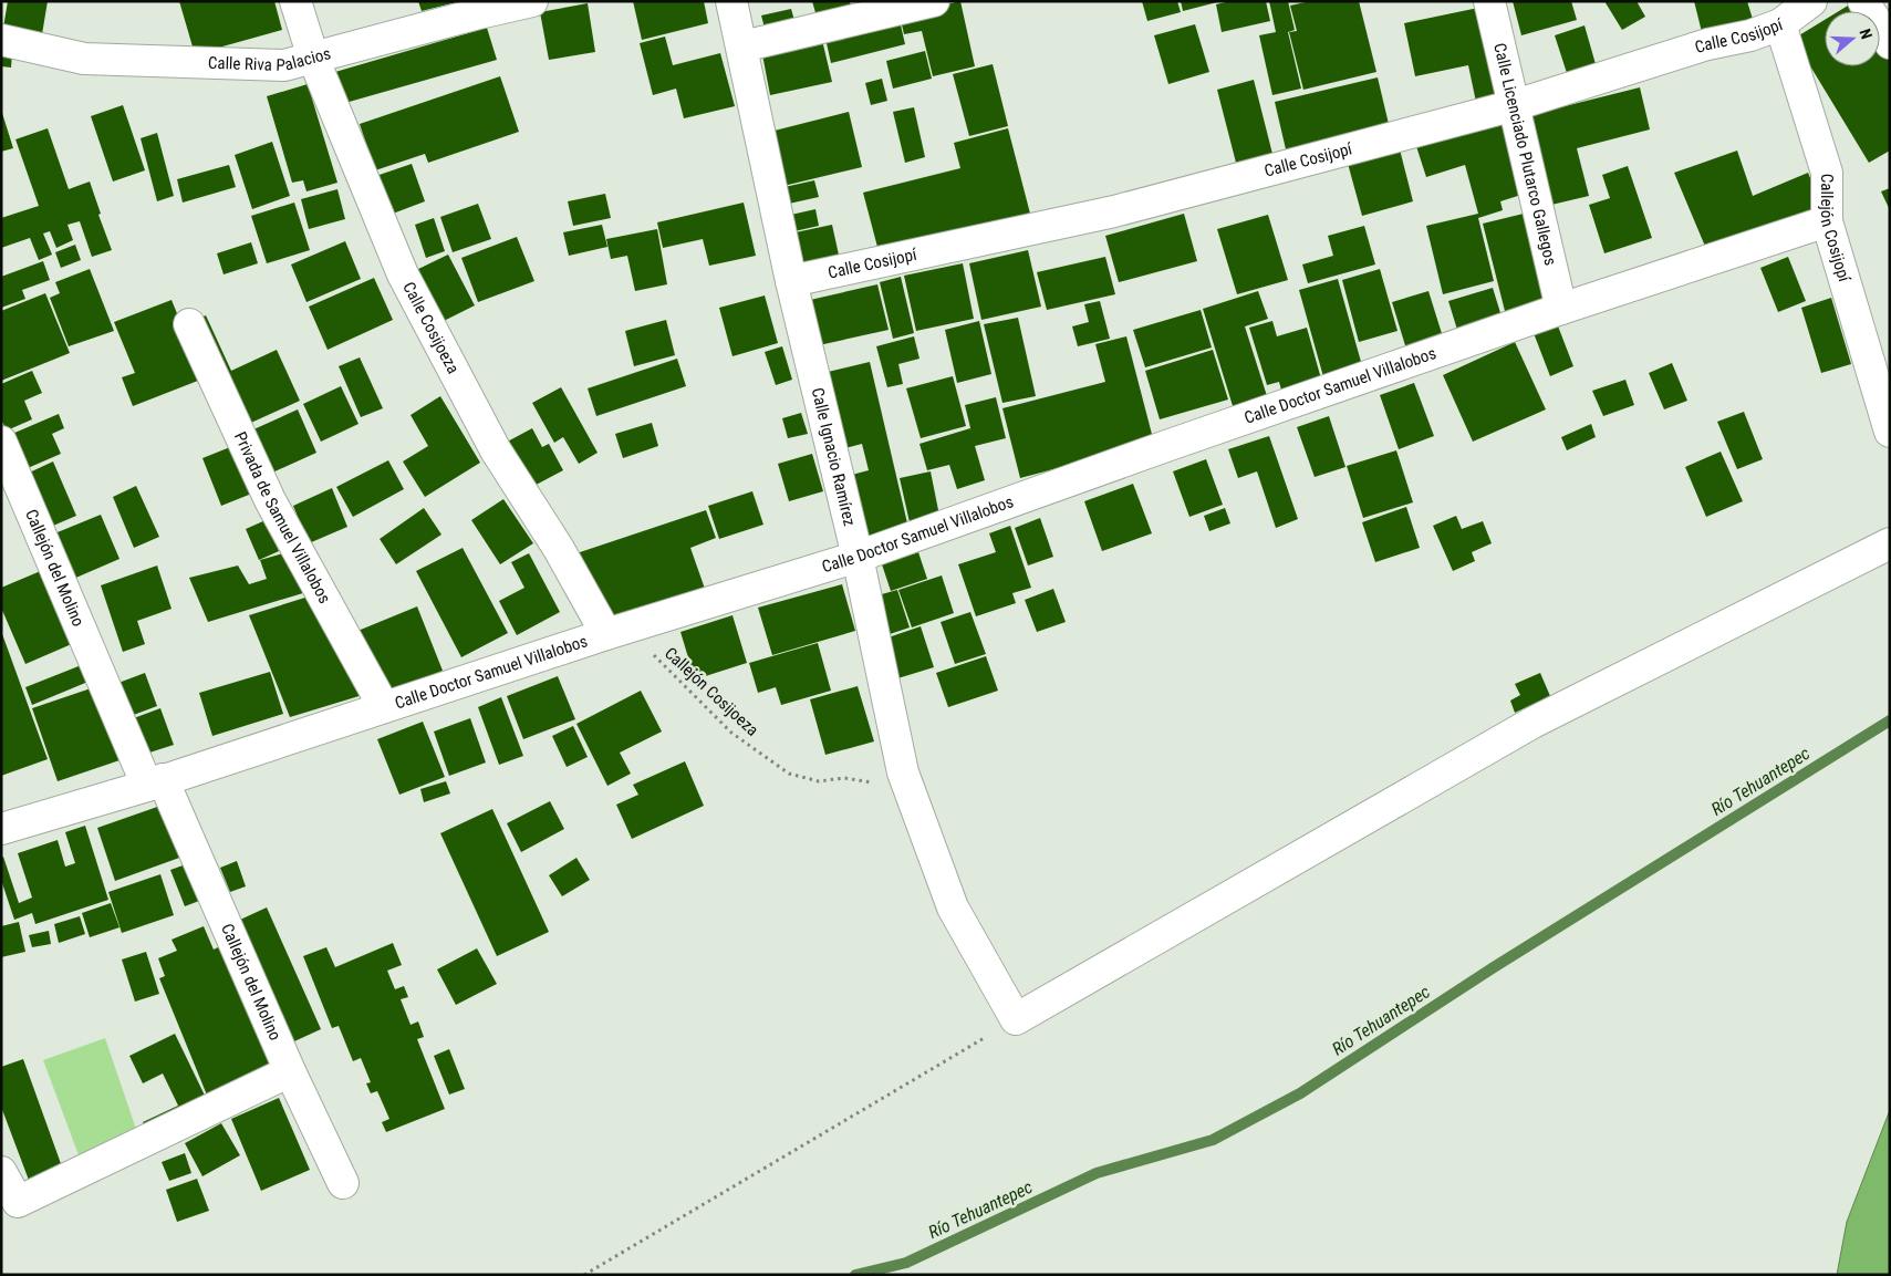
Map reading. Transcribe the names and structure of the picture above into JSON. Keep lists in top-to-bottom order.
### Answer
{
  "streets": {
    "street": [
      "Calle Cosijopí",
      "Calle Riva Palacios",
      "Calle Licenciado Plutarco Gallegos",
      "Callejón Cosijopí",
      "Calle Cosijoeza",
      "Calle Doctor Samuel Villalobos",
      "Calle Ignacio Ramírez",
      "Privada de Samuel Villalobos",
      "Callejón del Molino"
    ],
    "path": ["Callejón Cosijoeza"]
  },
  "crossings": [
    ["Calle Cosijopí", "Calle Licenciado Plutarco Gallegos"],
    ["Calle Cosijopí", "Callejón Cosijopí"],
    ["Calle Cosijopí", "Calle Ignacio Ramírez"],
    ["Calle Riva Palacios", "Calle Cosijoeza"],
    ["Calle Licenciado Plutarco Gallegos", "Calle Doctor Samuel Villalobos"],
    ["Callejón Cosijopí", "Calle Doctor Samuel Villalobos"],
    ["Calle Cosijoeza", "Calle Doctor Samuel Villalobos"],
    ["Calle Cosijoeza", "Callejón Cosijoeza"],
    ["Calle Doctor Samuel Villalobos", "Calle Ignacio Ramírez"],
    ["Calle Doctor Samuel Villalobos", "Privada de Samuel Villalobos"],
    ["Calle Doctor Samuel Villalobos", "Callejón del Molino"],
    ["Calle Doctor Samuel Villalobos", "Callejón Cosijoeza"],
    ["Calle Ignacio Ramírez", "Callejón Cosijoeza"]
  ],
  "water": ["Río Tehuantepec"],
  "north": "right"
}
